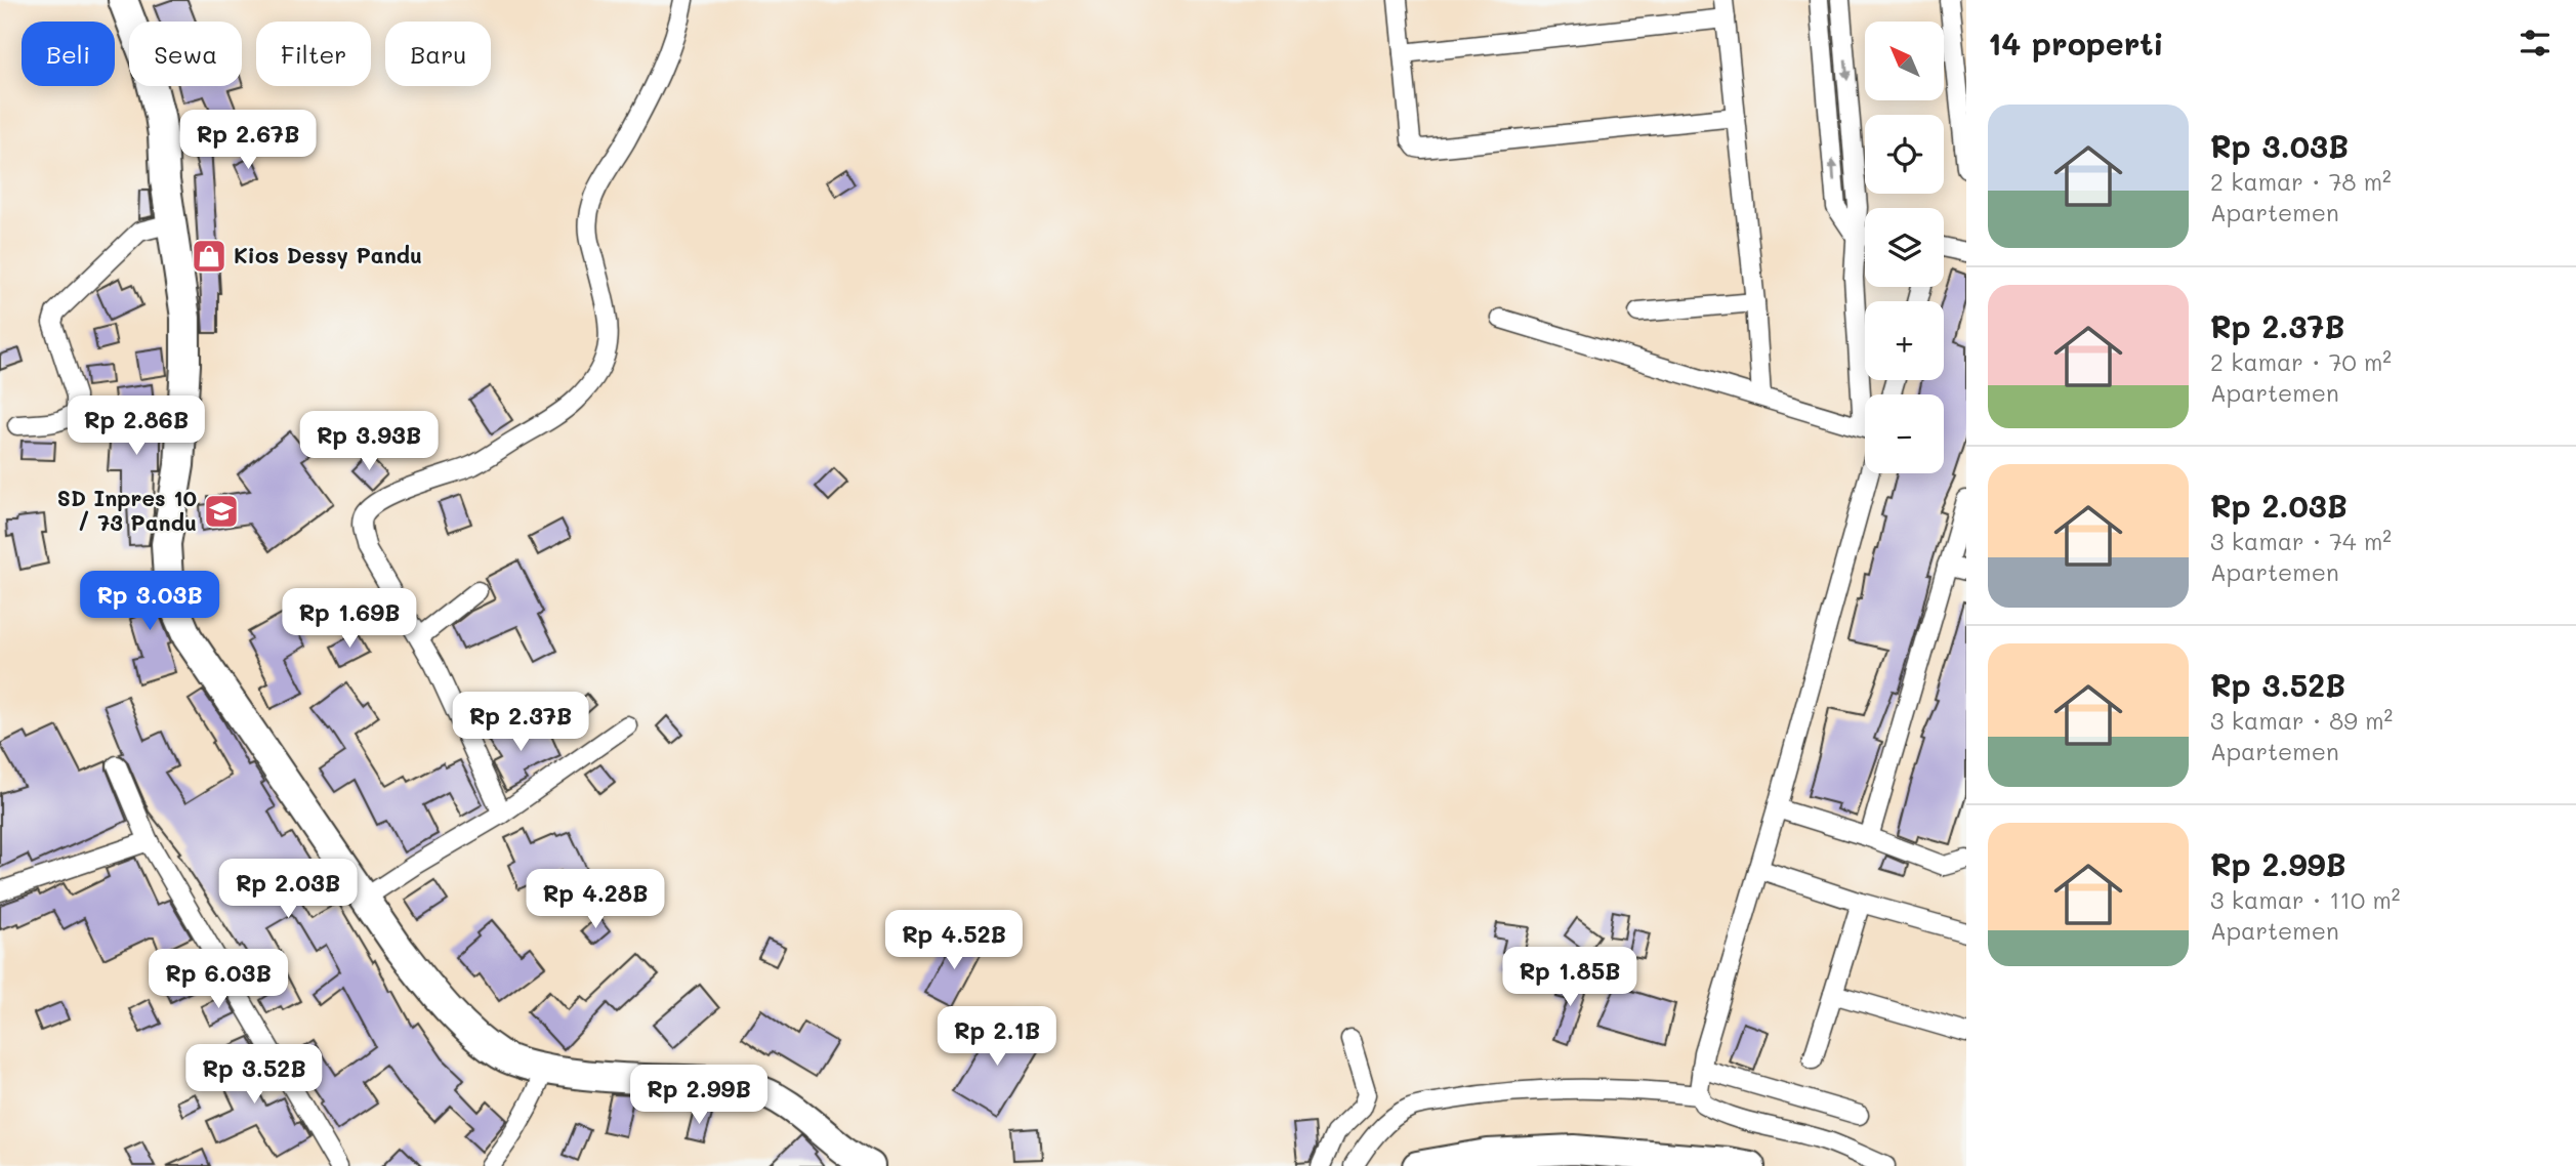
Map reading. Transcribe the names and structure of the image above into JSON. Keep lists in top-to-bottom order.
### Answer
{
  "places": {
    "shop": ["Kios Dessy Pandu"],
    "school or university": ["SD Inpres 10 / 73 Pandu"]
  },
  "north": "top left",
  "page": {
    "heading": "14 properti",
    "map_buttons": ["+", "−"],
    "chip": [
      "Beli",
      "Sewa",
      "Filter",
      "Baru"
    ],
    "list": [
      {
        "name": "Rp 3.03B",
        "note": "2 kamar · 78 m² · Apartemen"
      },
      {
        "name": "Rp 2.37B",
        "note": "2 kamar · 70 m² · Apartemen"
      },
      {
        "name": "Rp 2.03B",
        "note": "3 kamar · 74 m² · Apartemen"
      },
      {
        "name": "Rp 3.52B",
        "note": "3 kamar · 89 m² · Apartemen"
      },
      {
        "name": "Rp 2.99B",
        "note": "3 kamar · 110 m² · Apartemen"
      }
    ],
    "price": [
      "Rp 2.67B",
      "Rp 2.86B",
      "Rp 3.93B",
      "Rp 3.03B",
      "Rp 1.69B",
      "Rp 2.37B",
      "Rp 2.03B",
      "Rp 4.28B",
      "Rp 4.52B",
      "Rp 1.85B",
      "Rp 6.03B",
      "Rp 2.1B",
      "Rp 3.52B",
      "Rp 2.99B"
    ]
  }
}
